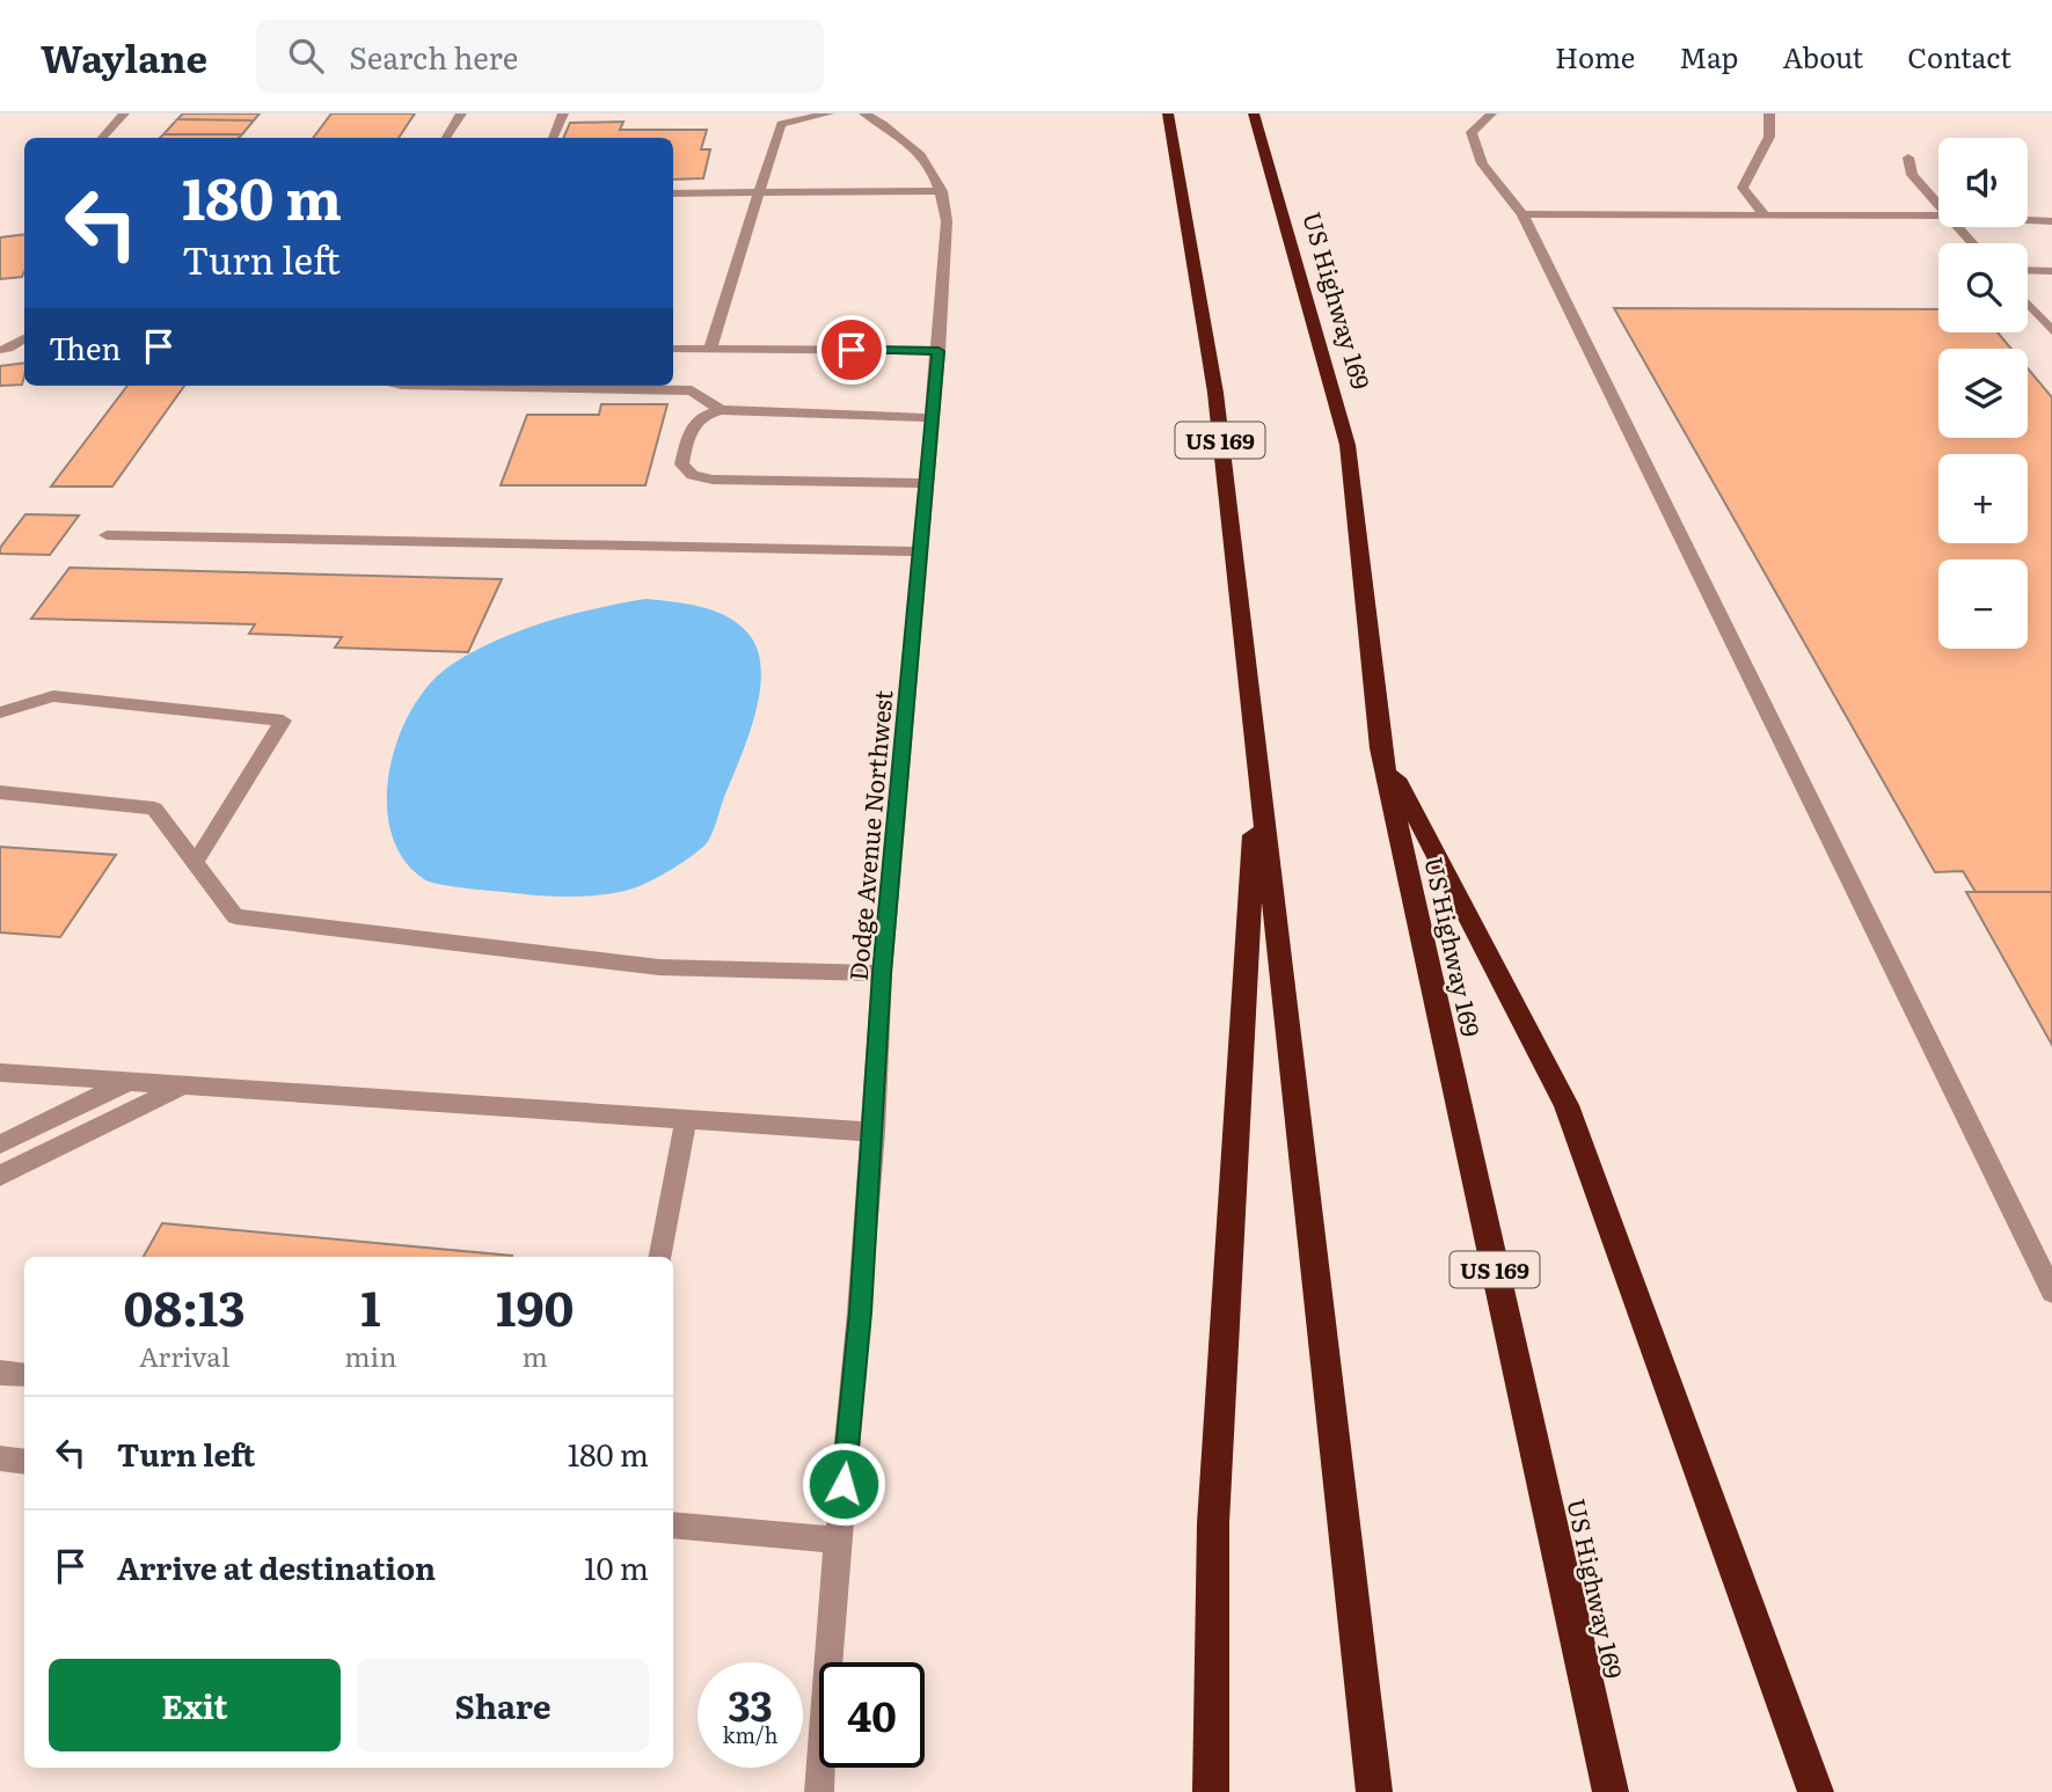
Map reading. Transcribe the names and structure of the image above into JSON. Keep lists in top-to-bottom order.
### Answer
{
  "streets": {
    "highway": ["US Highway 169", "US 169"],
    "street": ["Dodge Avenue Northwest"]
  },
  "page": {
    "header": "Waylane",
    "search": "Search here",
    "nav": [
      "Home",
      "Map",
      "About",
      "Contact"
    ],
    "map_buttons": ["+", "−"],
    "turn": ["180 m", "Turn left"],
    "then": "Then",
    "eta": [
      "08:13",
      "Arrival",
      "1",
      "min",
      "190",
      "m"
    ],
    "list": [
      {
        "name": "Turn left",
        "value": "180 m"
      },
      {
        "name": "Arrive at destination",
        "value": "10 m"
      }
    ],
    "buttons": ["Exit", "Share"],
    "speed": "33 km/h",
    "limit": "40"
  }
}
